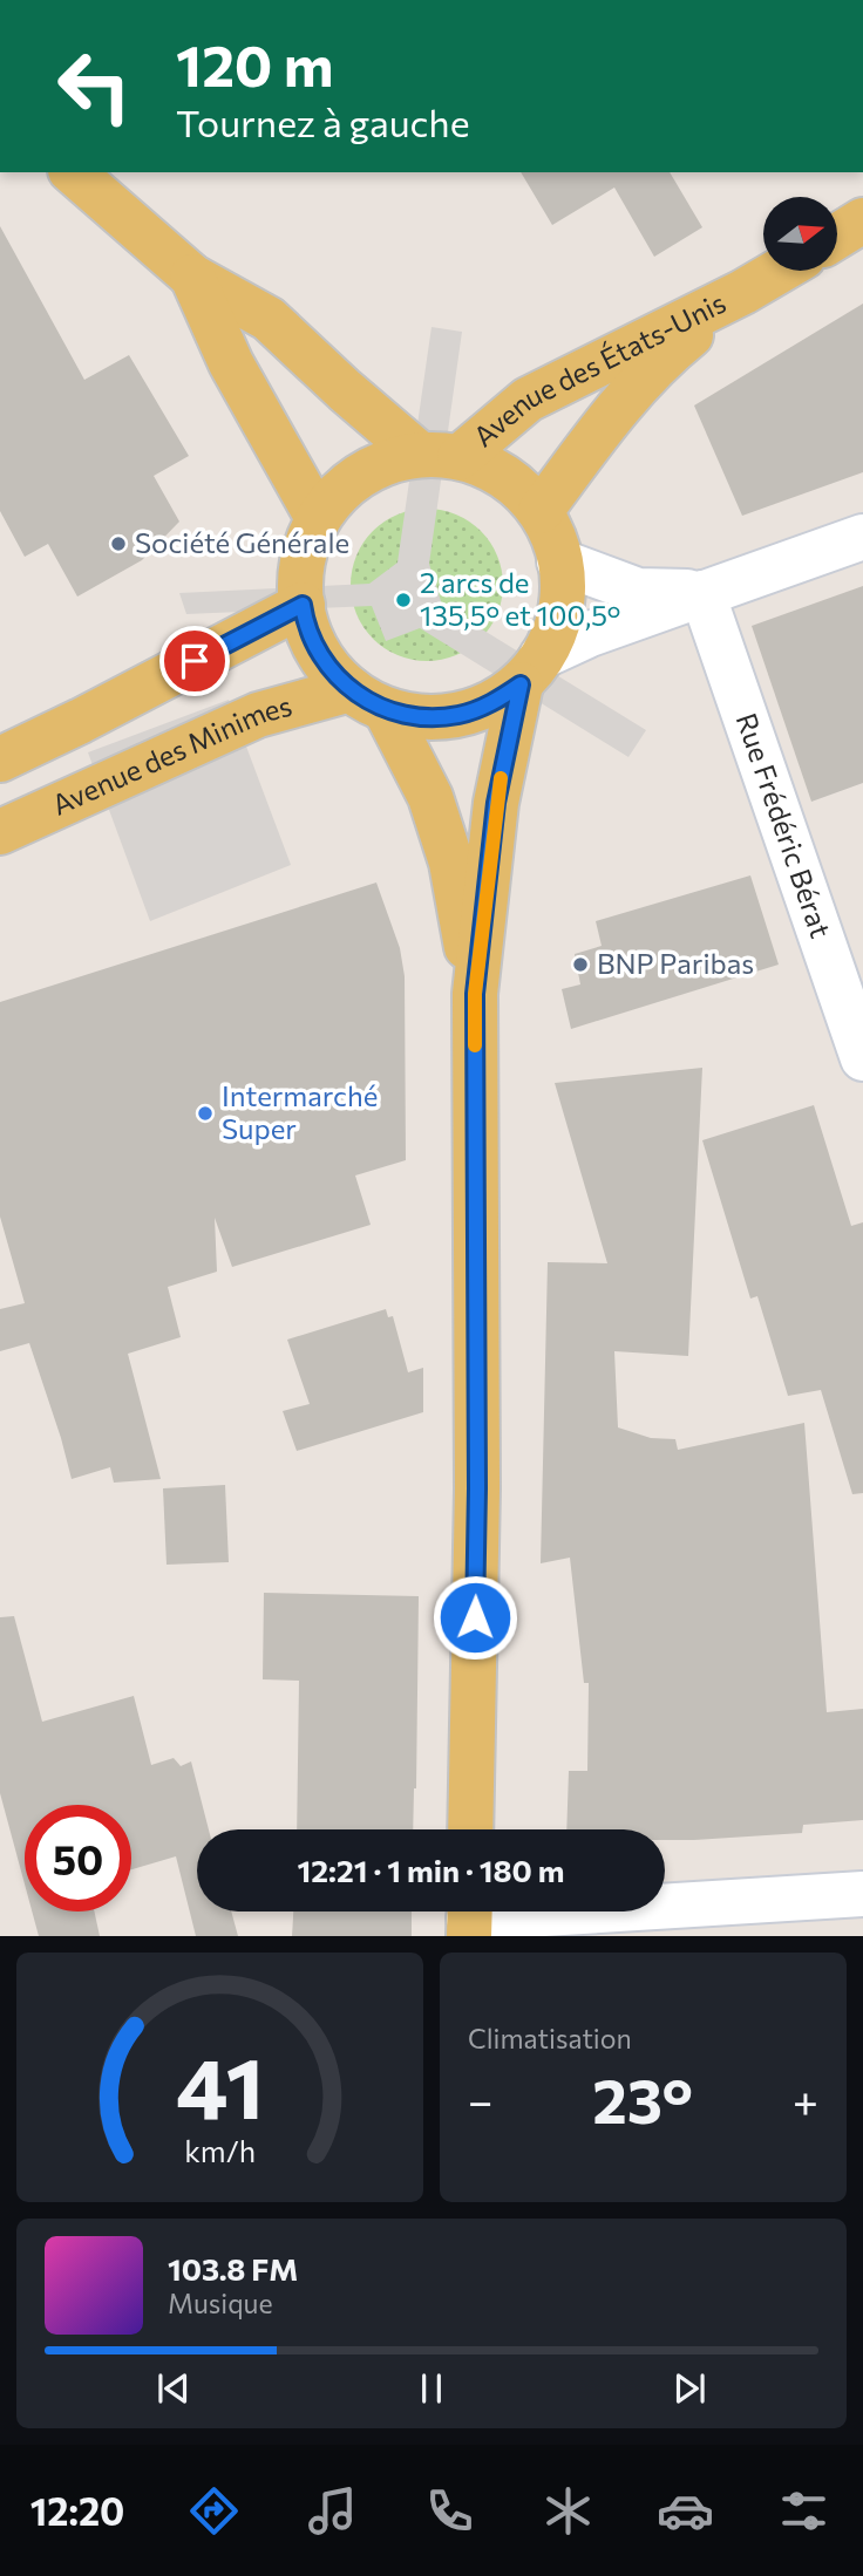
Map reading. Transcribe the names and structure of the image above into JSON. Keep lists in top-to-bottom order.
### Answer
{
  "streets": {
    "main road": ["Avenue des États-Unis", "Avenue des Minimes"],
    "street": ["Rue Frédéric Bérat"]
  },
  "crossings": [
    ["Avenue des États-Unis", "Avenue des Minimes"]
  ],
  "places": [
    "Société Générale",
    "2 arcs de 135,5° et 100,5°",
    "BNP Paribas",
    "Intermarché Super"
  ],
  "north": "right",
  "page": {
    "turn": ["120 m", "Tournez à gauche"],
    "limit": "50",
    "trip": "12:21 · 1 min · 180 m",
    "tile": "Climatisation",
    "heat": ["−", "23°", "+"],
    "song": ["103.8 FM", "Musique"],
    "tabs": "12:20",
    "gauge": ["41", "km/h"]
  }
}
